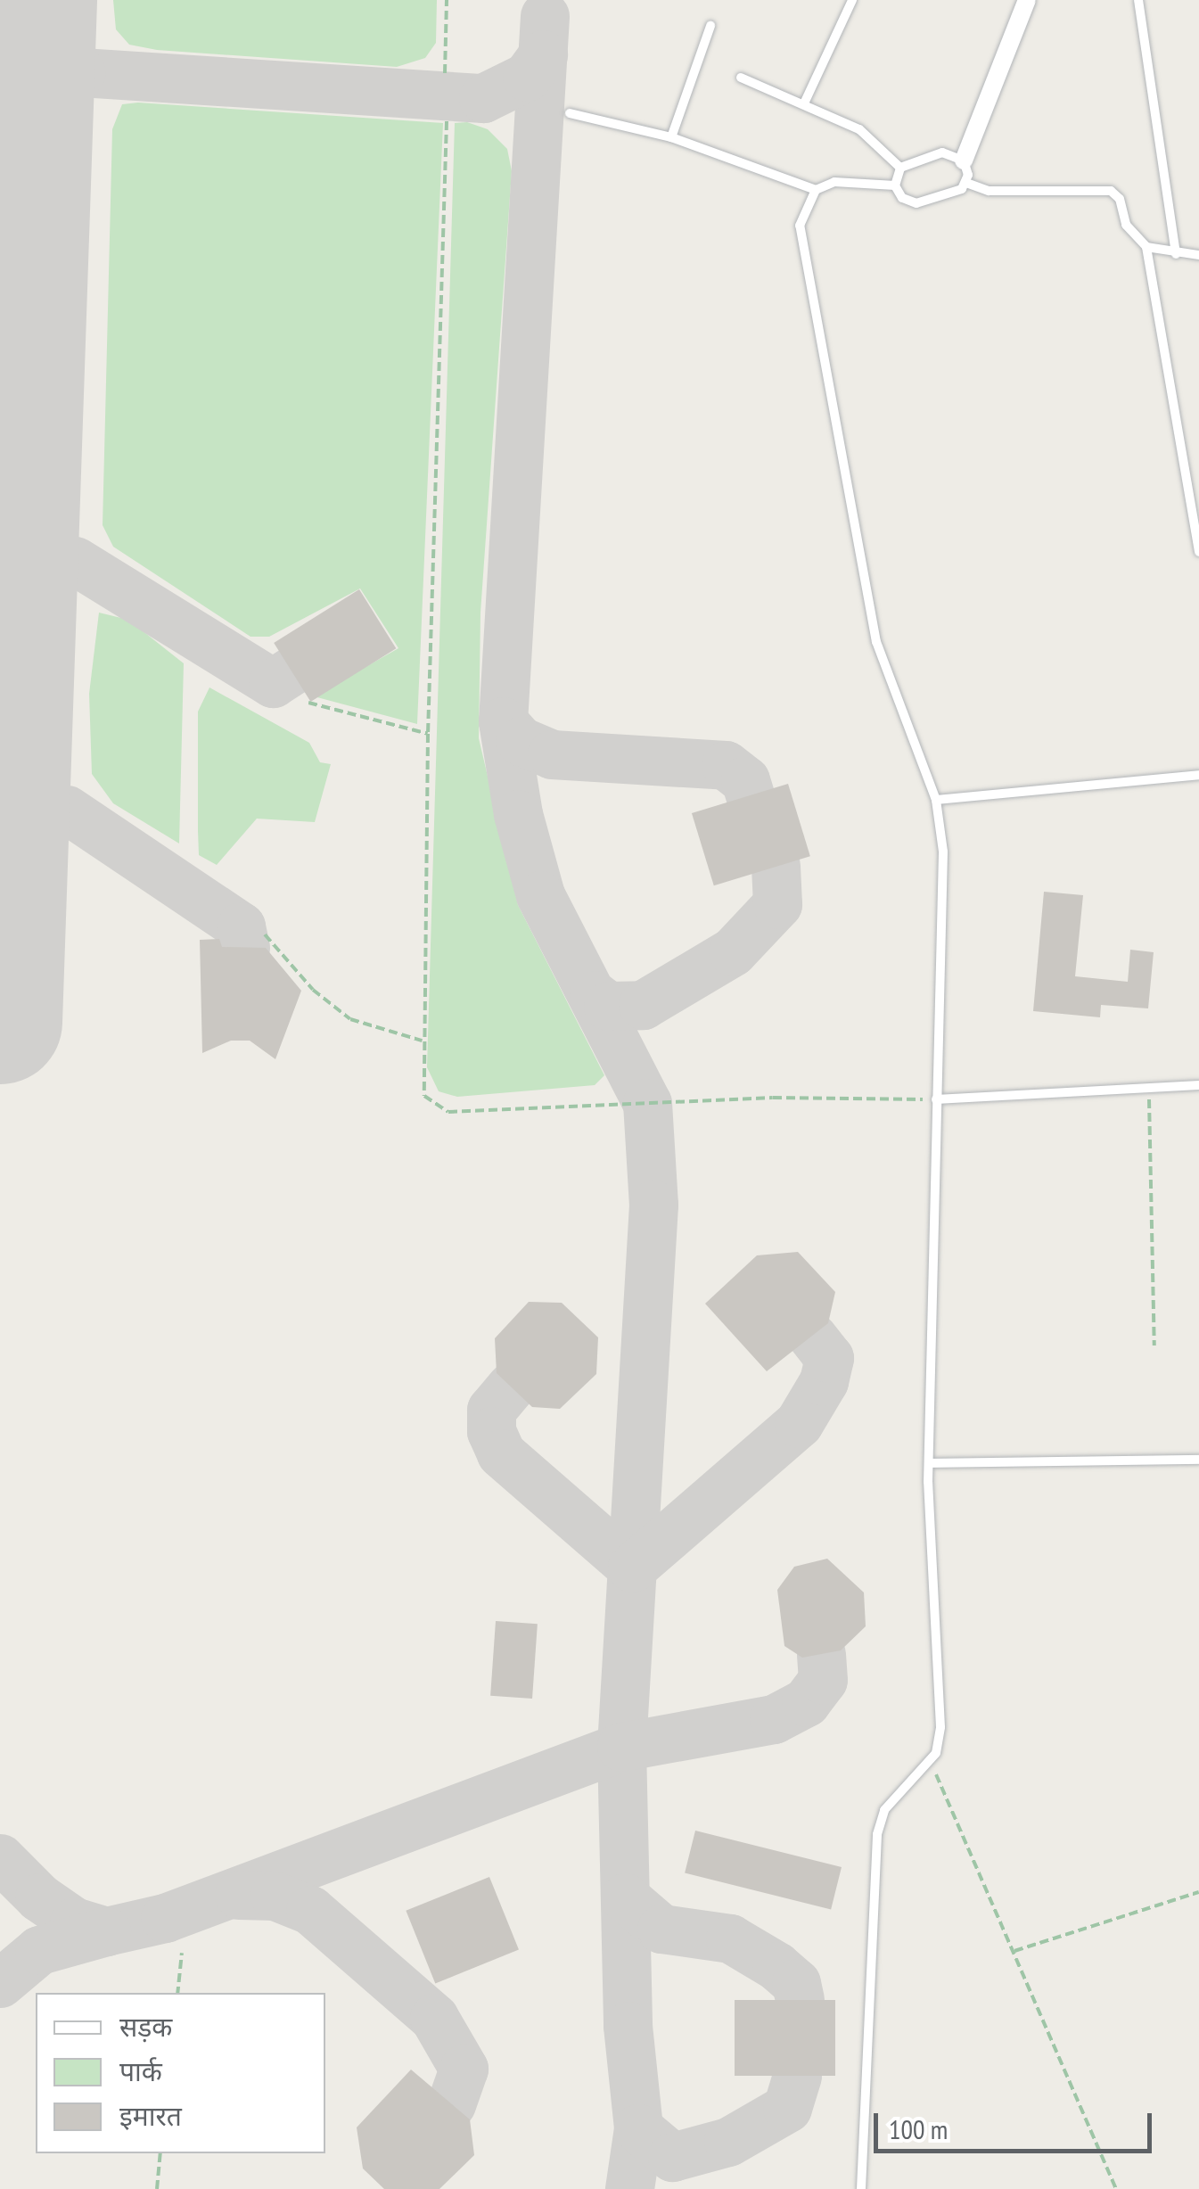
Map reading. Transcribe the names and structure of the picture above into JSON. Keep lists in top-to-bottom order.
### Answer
{
  "legend": ["सड़क", "पार्क", "इमारत"],
  "scale_bar": "100 m"
}
